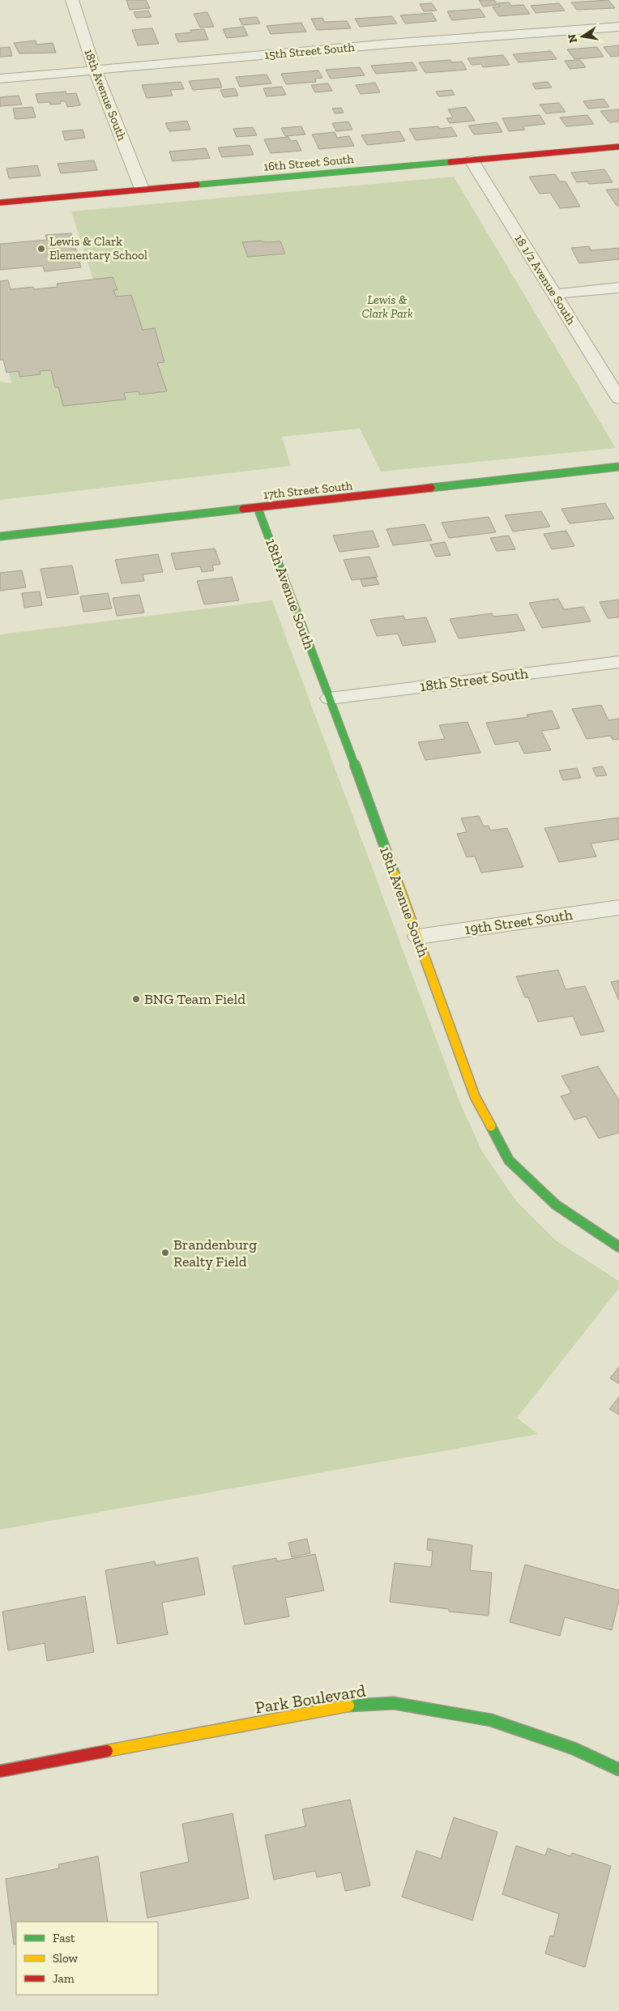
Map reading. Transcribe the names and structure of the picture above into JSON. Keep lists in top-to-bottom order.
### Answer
{
  "streets": {
    "street": [
      "15th Street South",
      "18th Avenue South",
      "16th Street South",
      "18 1/2 Avenue South",
      "17th Street South",
      "18th Street South",
      "19th Street South",
      "Park Boulevard"
    ]
  },
  "crossings": [
    ["15th Street South", "18th Avenue South"],
    ["18th Avenue South", "16th Street South"],
    ["18th Avenue South", "17th Street South"],
    ["18th Avenue South", "18th Street South"],
    ["18th Avenue South", "19th Street South"],
    ["16th Street South", "18 1/2 Avenue South"]
  ],
  "parks": ["Lewis & Clark Park"],
  "places": ["Lewis & Clark Elementary School", "BNG Team Field", "Brandenburg Realty Field"],
  "legend": ["Fast", "Slow", "Jam"],
  "north": "left"
}
